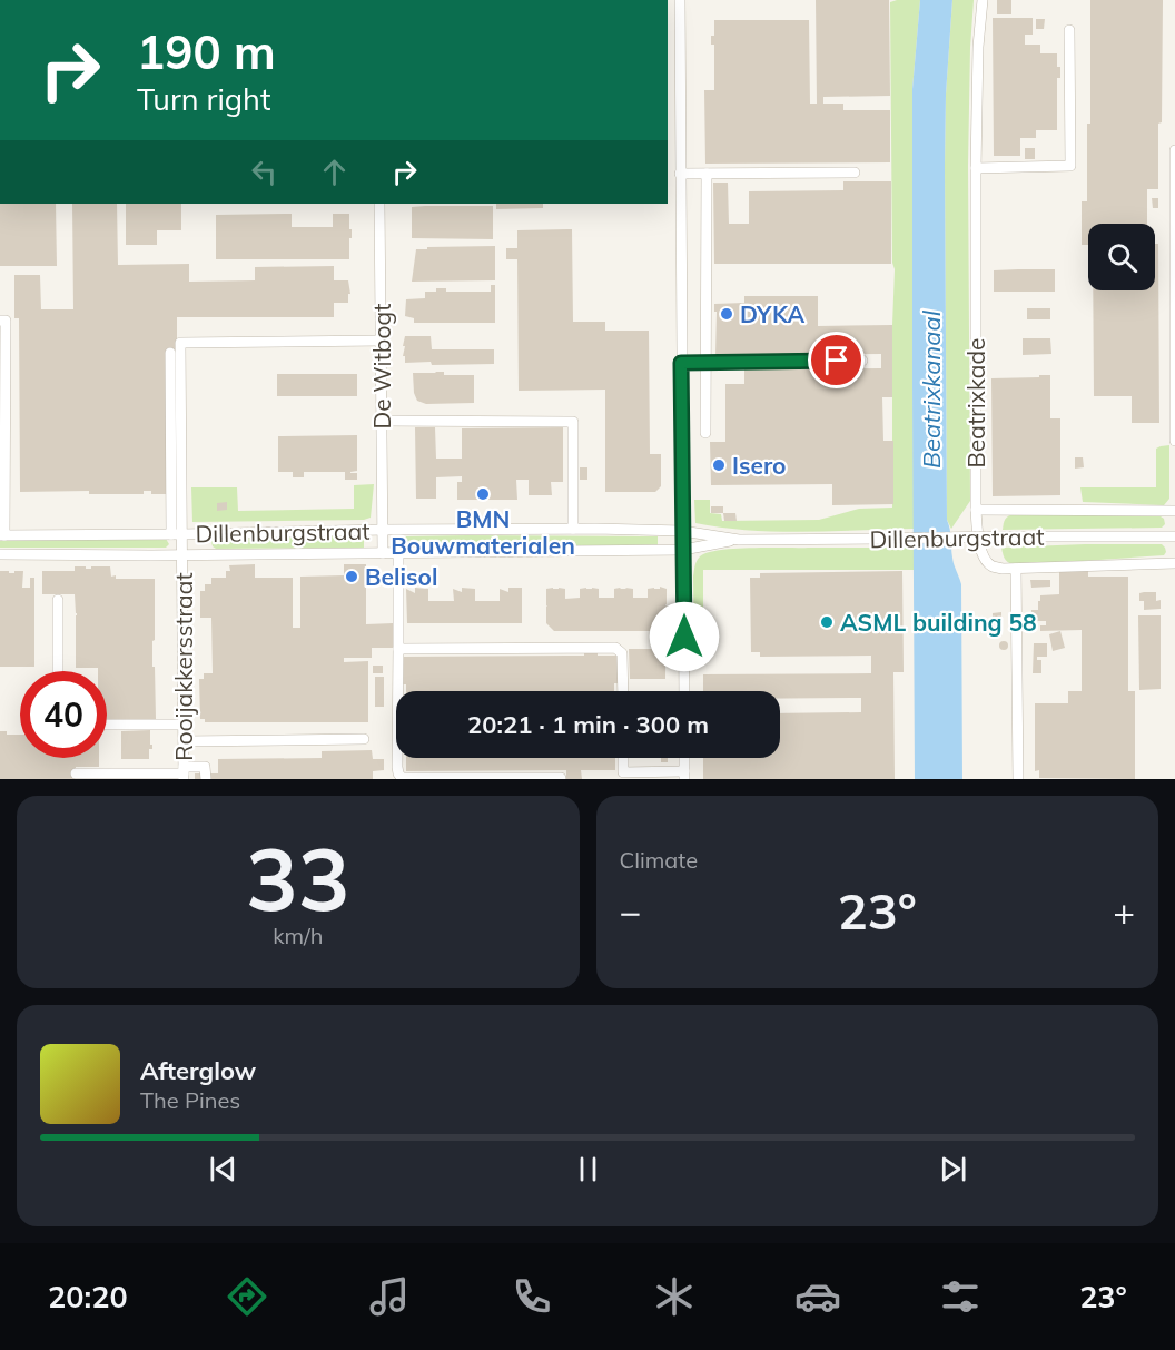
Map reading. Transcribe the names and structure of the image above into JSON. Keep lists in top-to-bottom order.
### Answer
{
  "streets": {
    "street": [
      "De Witbogt",
      "Beatrixkade",
      "Dillenburgstraat",
      "Rooijakkersstraat"
    ]
  },
  "crossings": [
    ["De Witbogt", "Dillenburgstraat"],
    ["Beatrixkade", "Dillenburgstraat"],
    ["Dillenburgstraat", "Rooijakkersstraat"]
  ],
  "water": ["Beatrixkanaal"],
  "places": [
    "DYKA",
    "Isero",
    "BMN Bouwmaterialen",
    "Belisol",
    "ASML building 58"
  ],
  "page": {
    "turn": ["190 m", "Turn right"],
    "limit": "40",
    "trip": "20:21 · 1 min · 300 m",
    "tile": [
      ["33", "km/h"],
      "Climate"
    ],
    "heat": ["−", "23°", "+"],
    "song": ["Afterglow", "The Pines"],
    "tabs": ["20:20", "23°"]
  }
}
